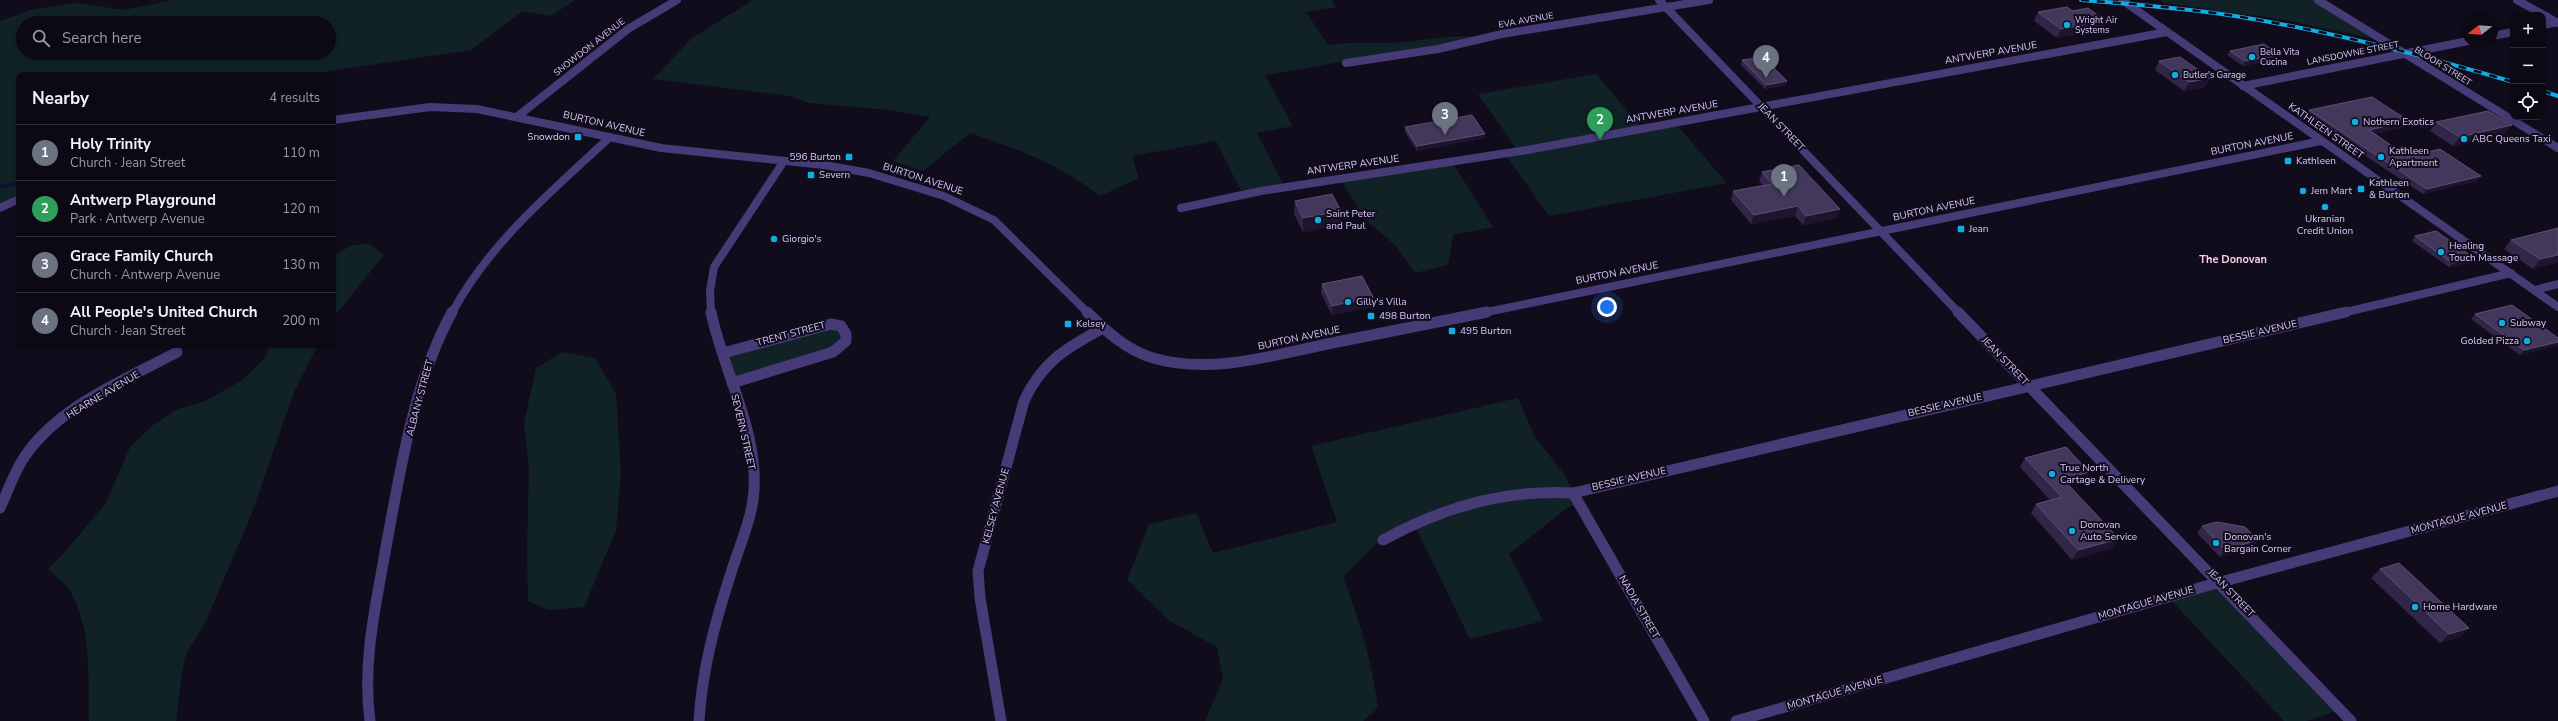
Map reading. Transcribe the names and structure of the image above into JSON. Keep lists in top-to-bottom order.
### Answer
{
  "streets": {
    "street": [
      "EVA AVENUE",
      "SNOWDON AVENUE",
      "ANTWERP AVENUE",
      "LANSDOWNE STREET",
      "BLOOR STREET",
      "BURTON AVENUE",
      "JEAN STREET",
      "KATHLEEN STREET",
      "BESSIE AVENUE",
      "TRENT STREET",
      "HEARNE AVENUE",
      "ALBANY STREET",
      "SEVERN STREET",
      "KELSEY AVENUE",
      "MONTAGUE AVENUE",
      "NADIA STREET"
    ]
  },
  "crossings": [
    ["EVA AVENUE", "JEAN STREET"],
    ["SNOWDON AVENUE", "BURTON AVENUE"],
    ["ANTWERP AVENUE", "JEAN STREET"],
    ["ANTWERP AVENUE", "KATHLEEN STREET"],
    ["LANSDOWNE STREET", "BLOOR STREET"],
    ["LANSDOWNE STREET", "KATHLEEN STREET"],
    ["BURTON AVENUE", "JEAN STREET"],
    ["BURTON AVENUE", "KATHLEEN STREET"],
    ["BURTON AVENUE", "ALBANY STREET"],
    ["BURTON AVENUE", "SEVERN STREET"],
    ["BURTON AVENUE", "KELSEY AVENUE"],
    ["JEAN STREET", "BESSIE AVENUE"],
    ["JEAN STREET", "MONTAGUE AVENUE"],
    ["KATHLEEN STREET", "BESSIE AVENUE"],
    ["BESSIE AVENUE", "NADIA STREET"],
    ["TRENT STREET", "SEVERN STREET"]
  ],
  "districts": ["The Donovan"],
  "places": {
    "other": [
      "Wright Air Systems",
      "Bella Vita Cucina",
      "Butler's Garage",
      "Nothern Exotics",
      "ABC Queens Taxi",
      "Kathleen Apartment",
      "Jem Mart",
      "Ukranian Credit Union",
      "Saint Peter and Paul",
      "Giorgio's",
      "Healing Touch Massage",
      "Gilly's Villa",
      "Subway",
      "Golded Pizza",
      "True North Cartage & Delivery",
      "Donovan Auto Service",
      "Donovan's Bargain Corner",
      "Home Hardware"
    ],
    "transit": [
      "Snowdon",
      "596 Burton",
      "Kathleen",
      "Severn",
      "Kathleen & Burton",
      "Jean",
      "498 Burton",
      "Kelsey",
      "495 Burton"
    ]
  },
  "north": "left",
  "page": {
    "map_buttons": ["+", "−"],
    "search": "Search here",
    "pins": [
      "4",
      "3",
      "2",
      "1"
    ],
    "heading": ["Nearby", "4 results"],
    "list": [
      {
        "mark": "1",
        "name": "Holy Trinity",
        "note": "Church · Jean Street",
        "value": "110 m"
      },
      {
        "mark": "2",
        "name": "Antwerp Playground",
        "note": "Park · Antwerp Avenue",
        "value": "120 m"
      },
      {
        "mark": "3",
        "name": "Grace Family Church",
        "note": "Church · Antwerp Avenue",
        "value": "130 m"
      },
      {
        "mark": "4",
        "name": "All People's United Church",
        "note": "Church · Jean Street",
        "value": "200 m"
      }
    ]
  }
}
